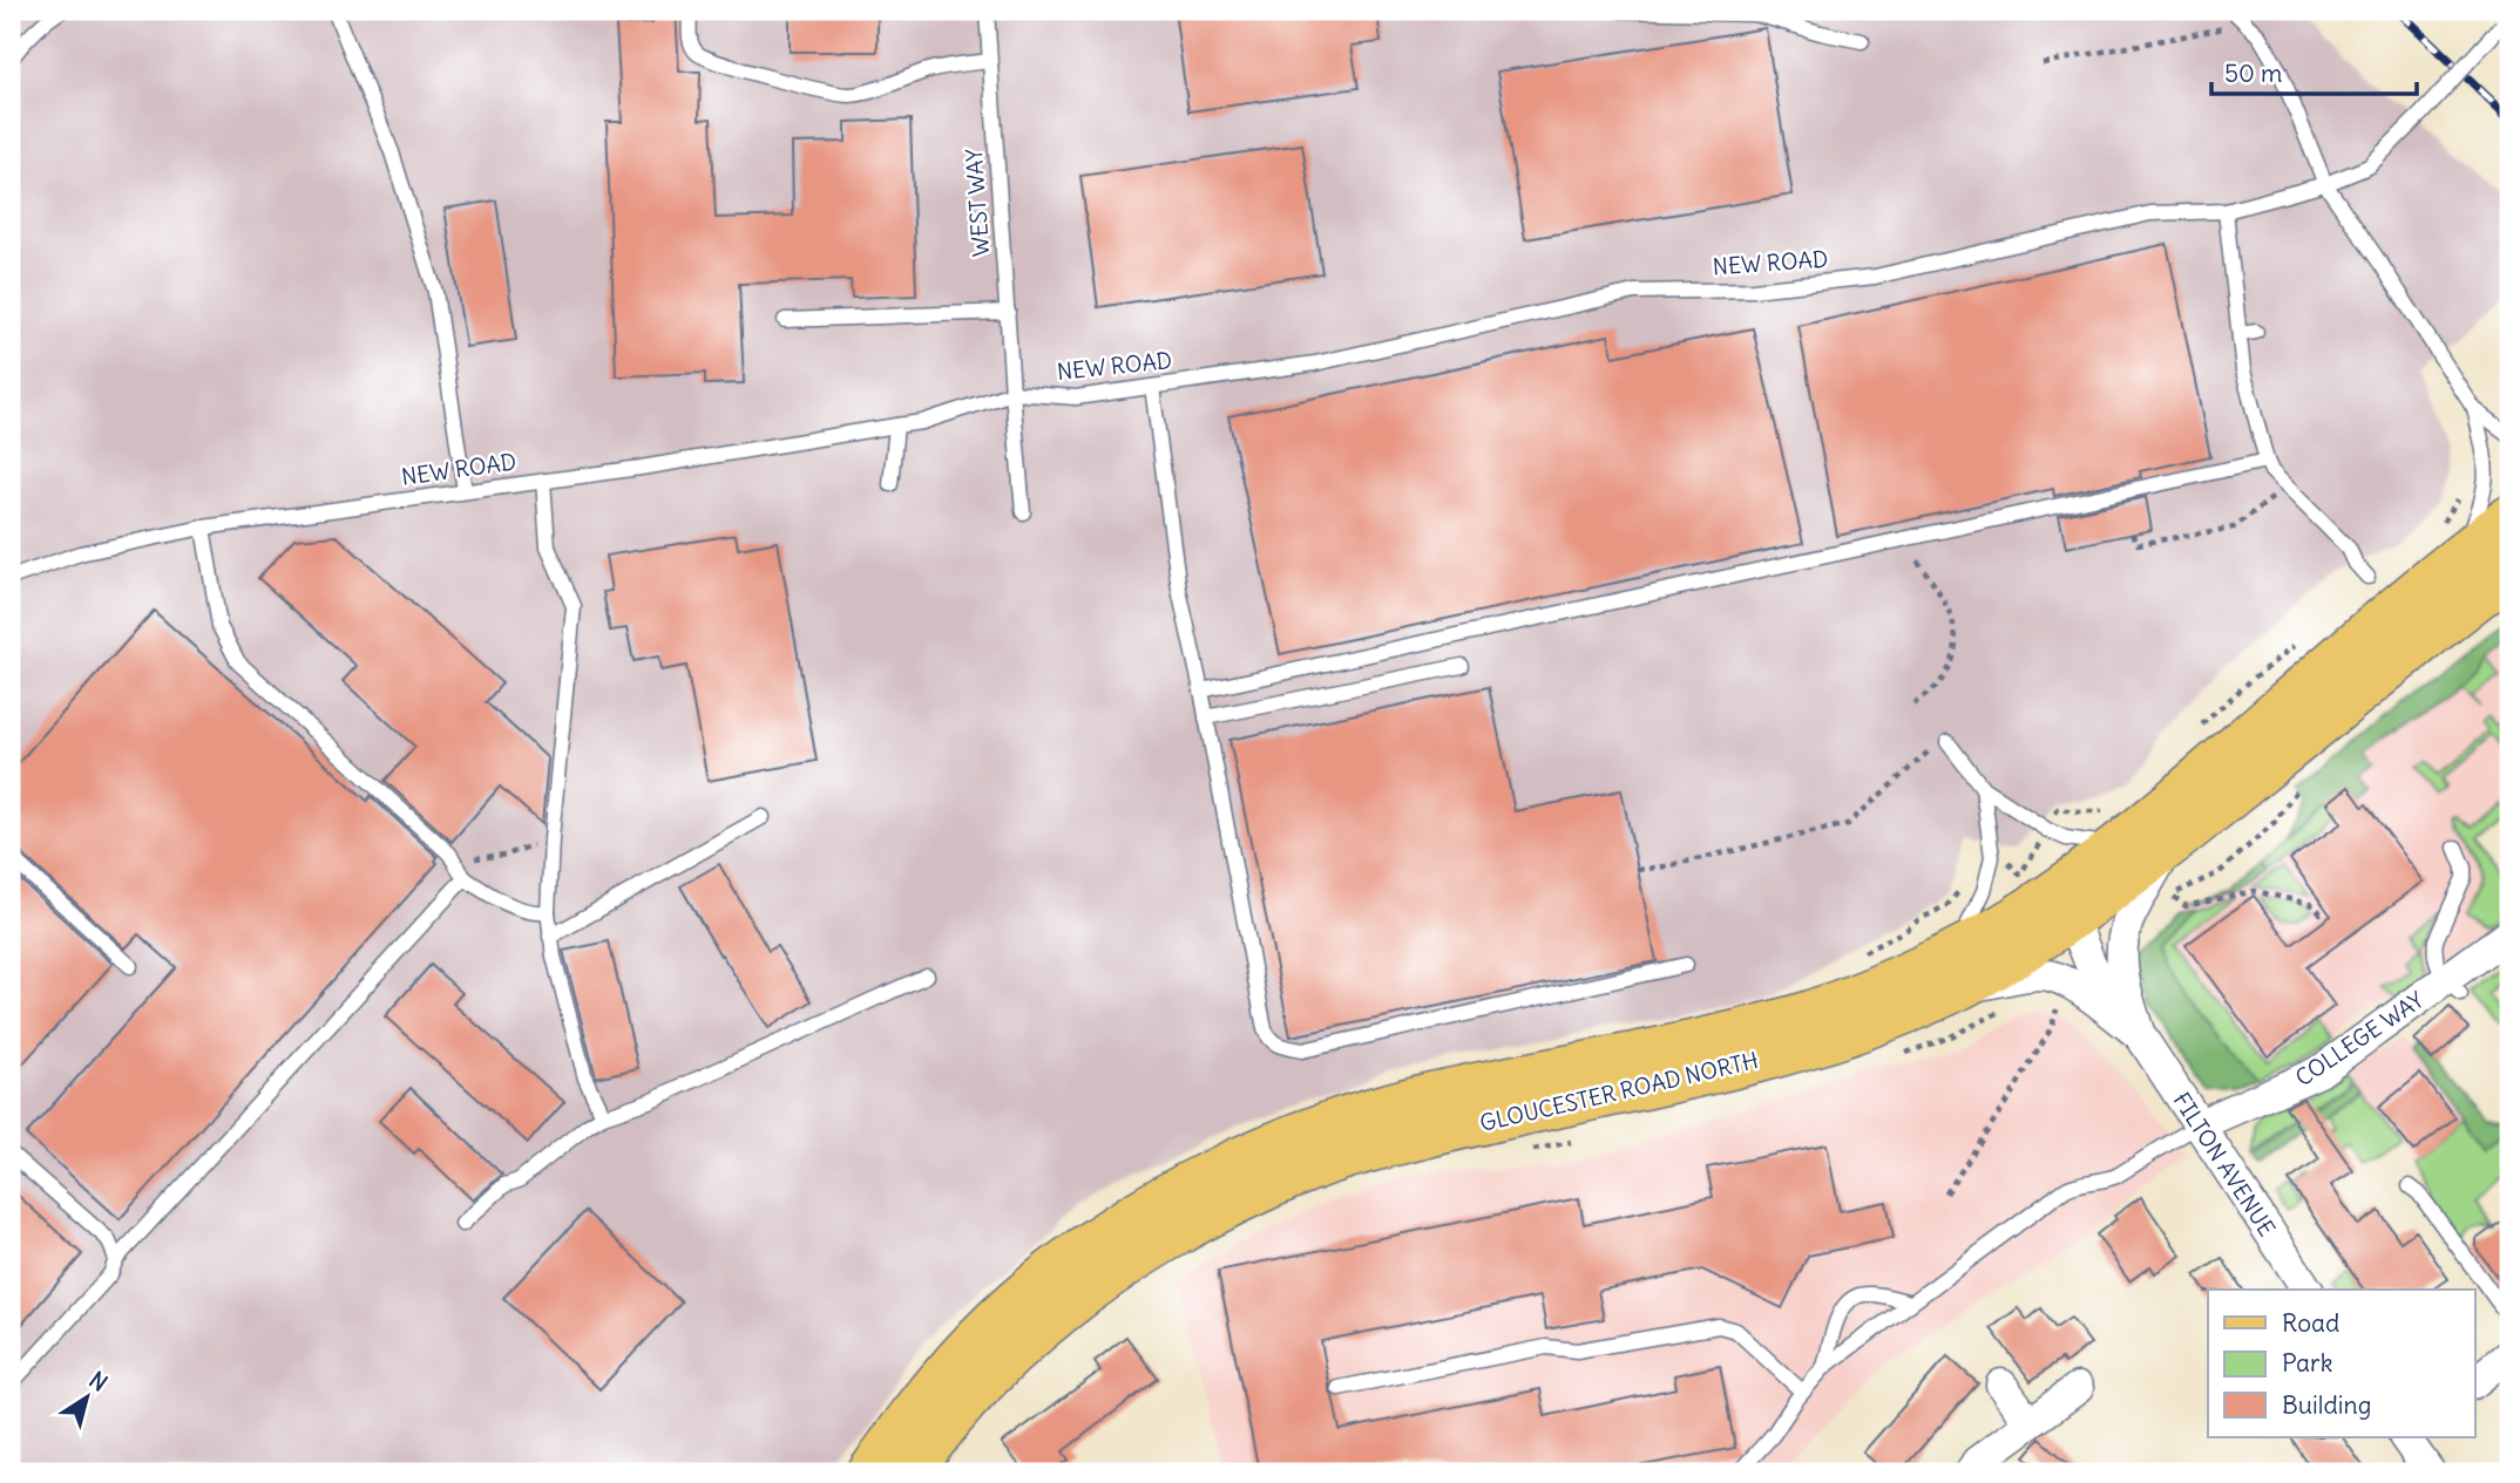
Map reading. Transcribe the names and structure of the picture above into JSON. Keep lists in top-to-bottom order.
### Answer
{
  "streets": {
    "main road": ["GLOUCESTER ROAD NORTH"],
    "street": ["COLLEGE WAY", "FILTON AVENUE"],
    "lane": ["WEST WAY", "NEW ROAD"]
  },
  "crossings": [
    ["WEST WAY", "NEW ROAD"],
    ["COLLEGE WAY", "FILTON AVENUE"],
    ["GLOUCESTER ROAD NORTH", "FILTON AVENUE"]
  ],
  "legend": ["Road", "Park", "Building"],
  "scale_bar": "50 m",
  "north": "top right"
}
